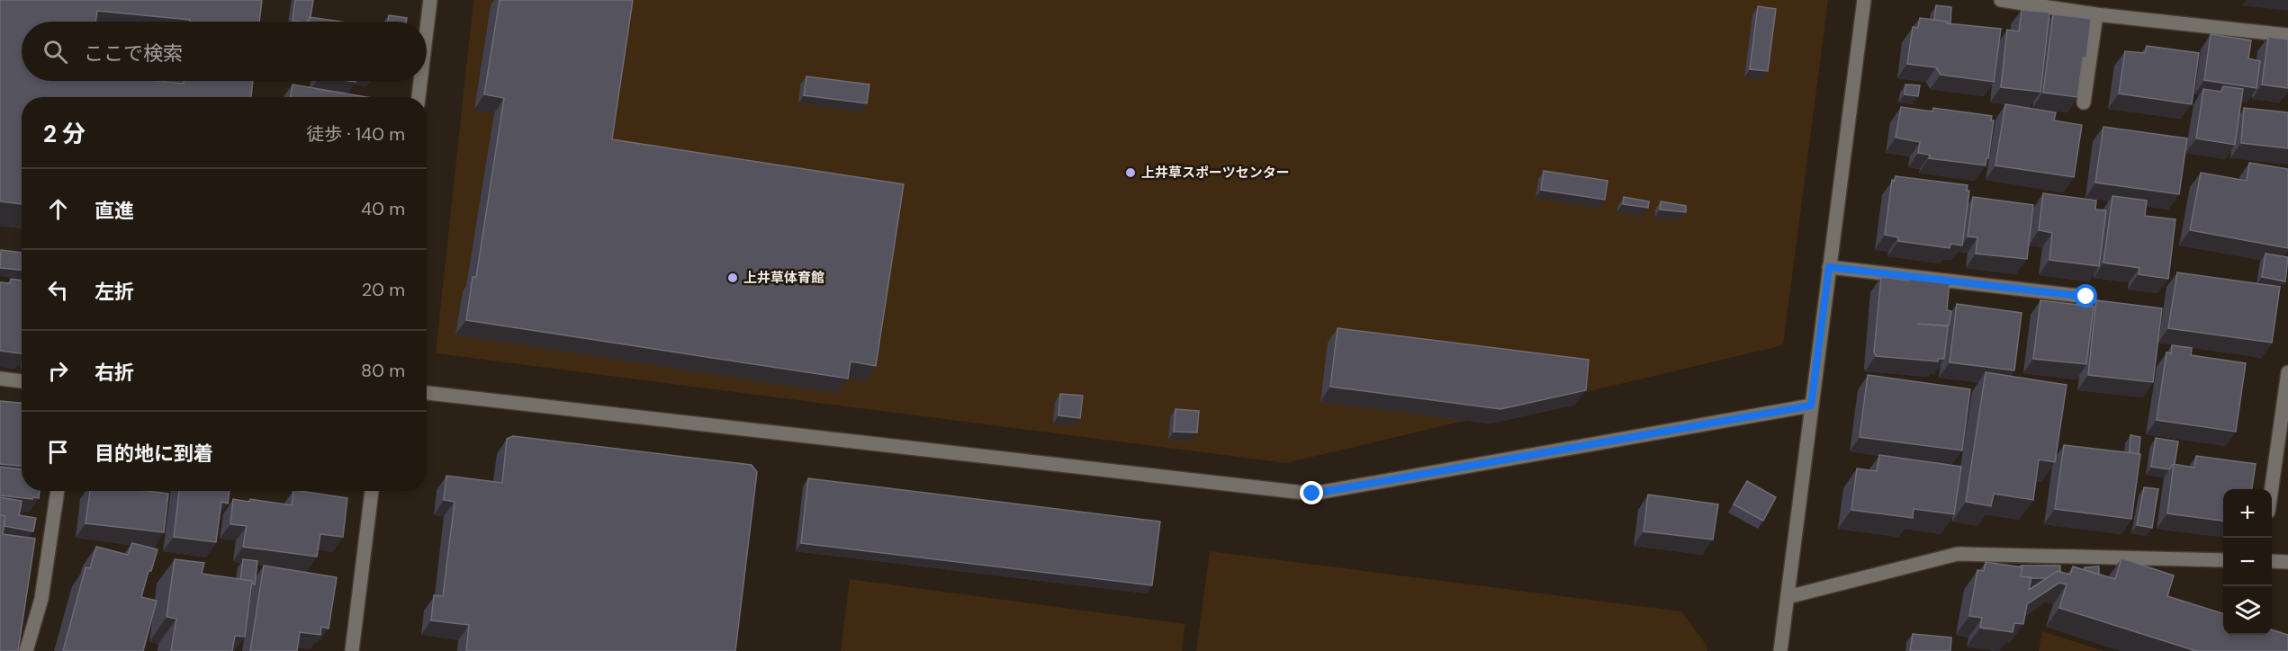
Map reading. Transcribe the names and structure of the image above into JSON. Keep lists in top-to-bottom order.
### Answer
{
  "places": ["上井草スポーツセンター", "上井草体育館"],
  "page": {
    "search": "ここで検索",
    "heading": ["2 分", "徒歩 · 140 m"],
    "list": [
      ["直進", "40 m"],
      ["左折", "20 m"],
      ["右折", "80 m"],
      "目的地に到着"
    ],
    "map_buttons": ["+", "−"]
  }
}
